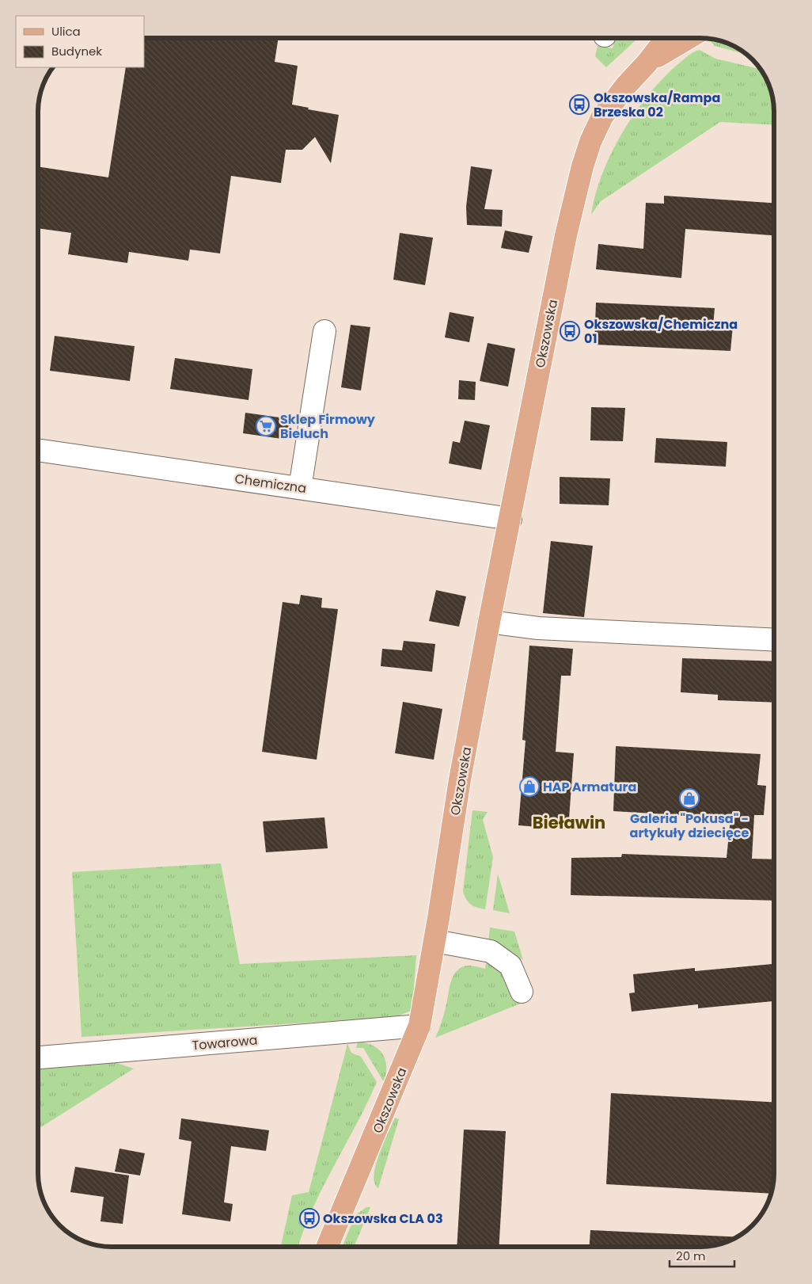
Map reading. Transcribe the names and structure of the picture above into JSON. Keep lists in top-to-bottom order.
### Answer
{
  "streets": {
    "main road": ["Okszowska"],
    "street": ["Chemiczna", "Towarowa"]
  },
  "crossings": [
    ["Okszowska", "Chemiczna"],
    ["Okszowska", "Towarowa"]
  ],
  "districts": ["Bieławin"],
  "places": {
    "bus stop": ["Okszowska/Rampa Brzeska 02", "Okszowska/Chemiczna 01", "Okszowska CLA 03"],
    "supermarket": ["Sklep Firmowy Bieluch"],
    "shop": ["HAP Armatura", "Galeria \"Pokusa\" - artykuły dziecięce"]
  },
  "legend": ["Ulica", "Budynek"],
  "scale_bar": "20 m"
}
